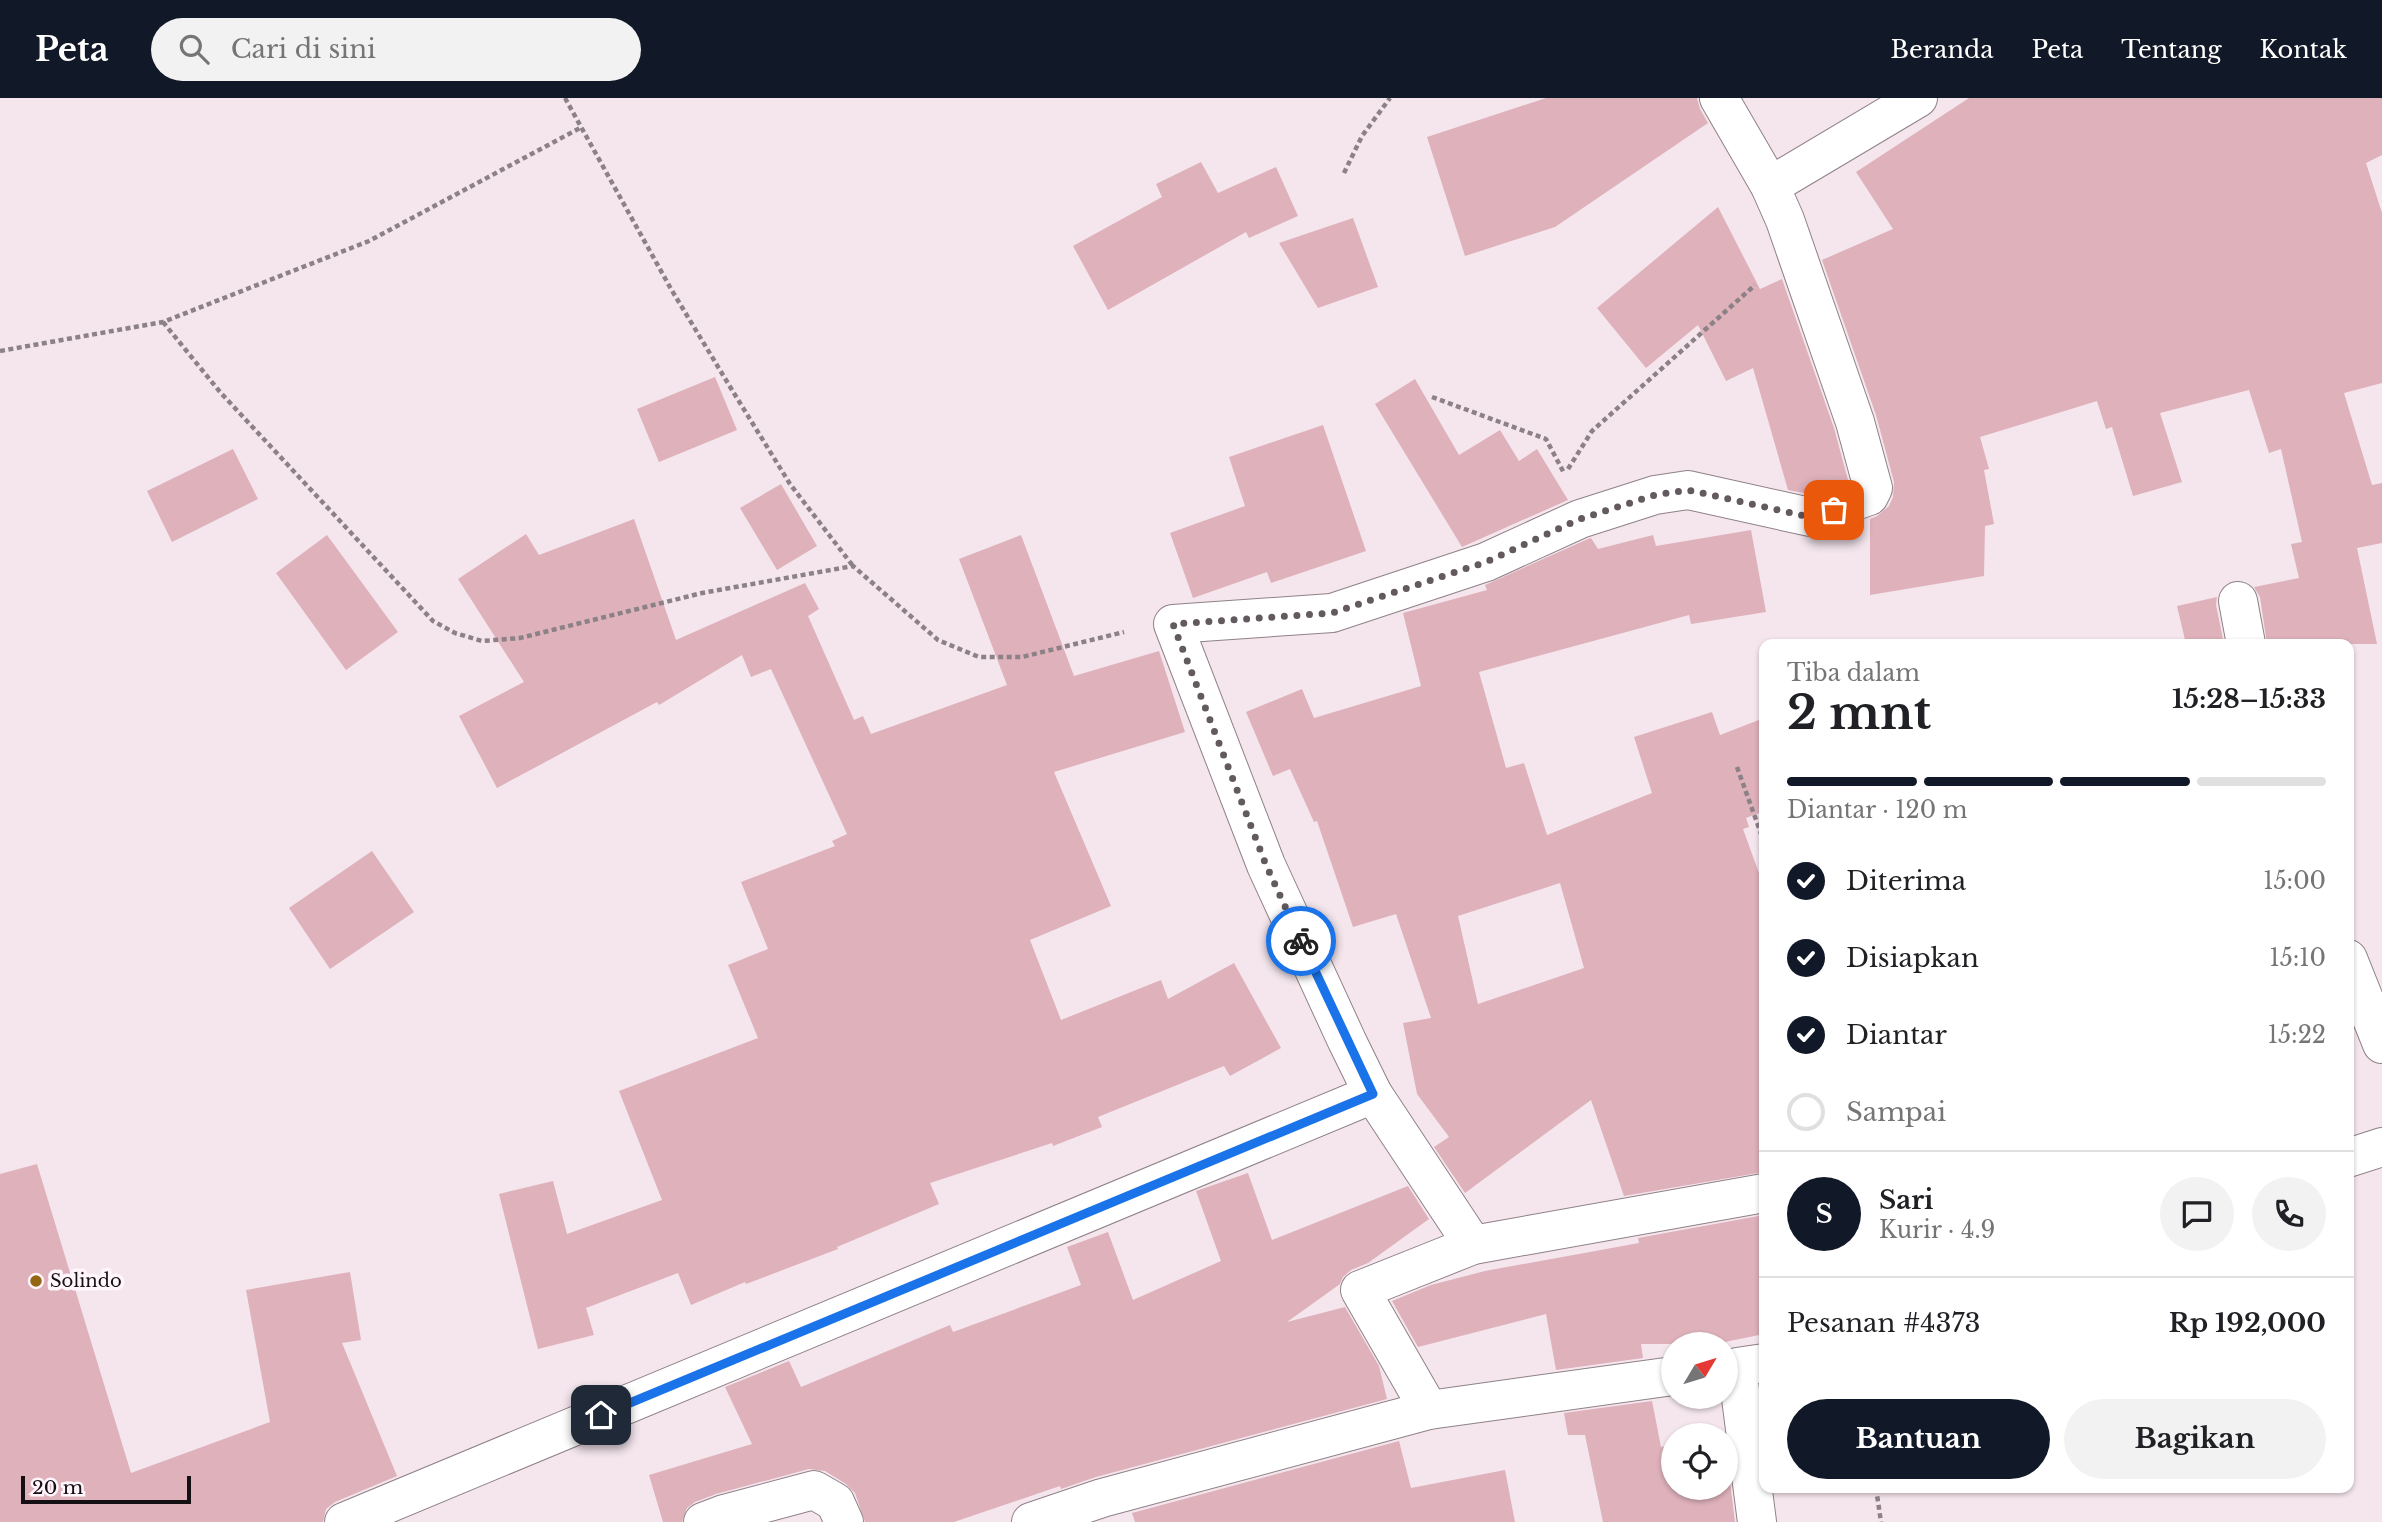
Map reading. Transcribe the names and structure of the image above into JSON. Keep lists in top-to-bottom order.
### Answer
{
  "places": ["Solindo"],
  "scale_bar": "20 m",
  "north": "top right",
  "page": {
    "header": "Peta",
    "search": "Cari di sini",
    "nav": [
      "Beranda",
      "Peta",
      "Tentang",
      "Kontak"
    ],
    "heading": ["2 mnt", "Tiba dalam", "15:28–15:33"],
    "panel": [
      "Sari",
      "Kurir · 4.9",
      "Pesanan #4373",
      "Rp 192,000"
    ],
    "bar": "Diantar · 120 m",
    "list": [
      ["Diterima", "15:00"],
      ["Disiapkan", "15:10"],
      ["Diantar", "15:22"],
      "Sampai"
    ],
    "round": "S",
    "buttons": ["Bantuan", "Bagikan"],
    "scale": "20 m"
  }
}
